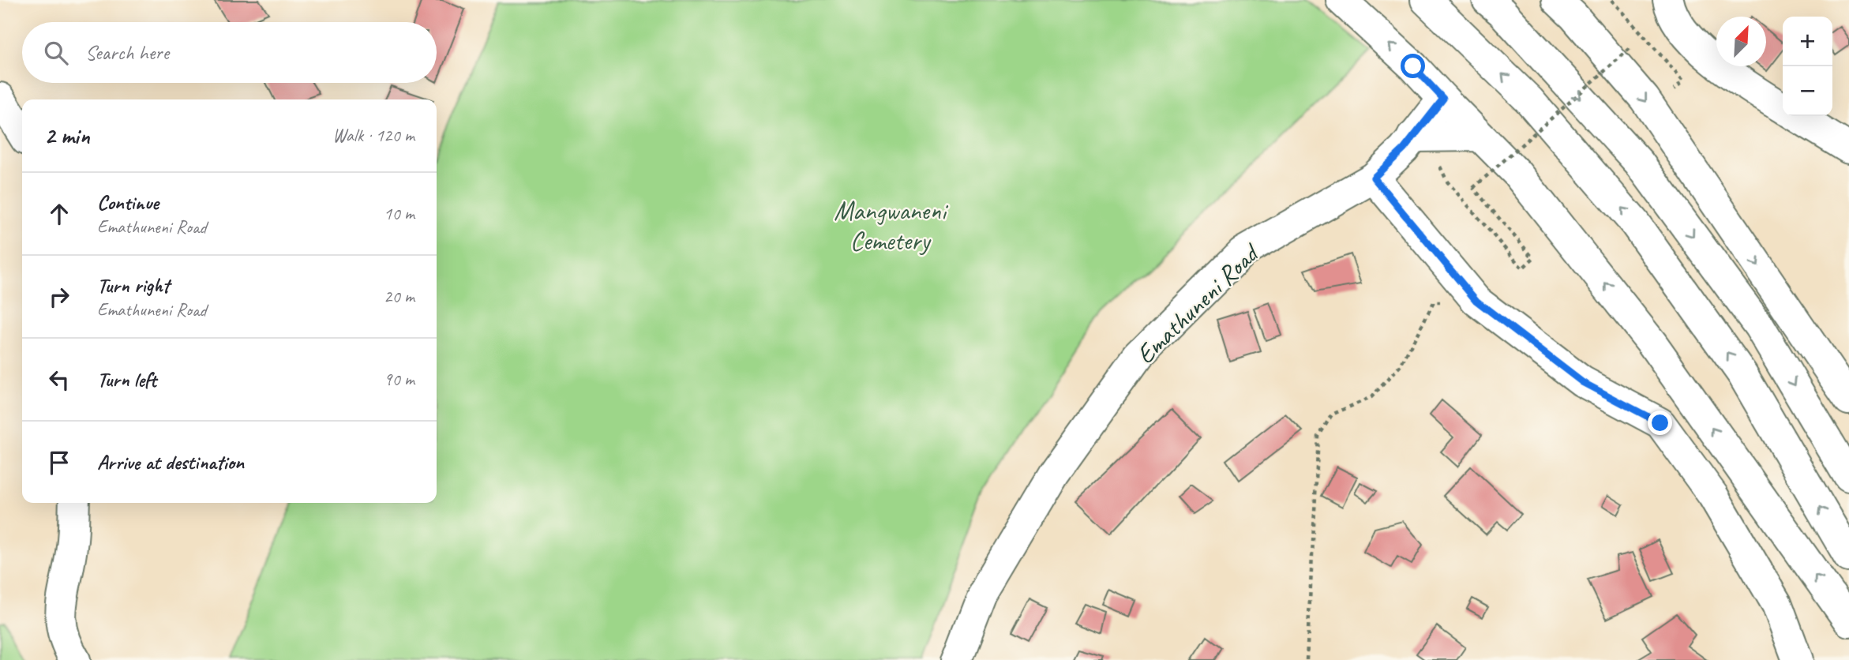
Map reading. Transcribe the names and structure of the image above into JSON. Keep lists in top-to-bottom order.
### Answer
{
  "streets": {
    "main road": ["Emathuneni Road"]
  },
  "parks": ["Mangwaneni Cemetery"],
  "north": "top right",
  "page": {
    "map_buttons": ["+", "−"],
    "search": "Search here",
    "heading": ["2 min", "Walk · 120 m"],
    "list": [
      ["Continue", "Emathuneni Road", "10 m"],
      ["Turn right", "Emathuneni Road", "20 m"],
      ["Turn left", "90 m"],
      "Arrive at destination"
    ]
  }
}
